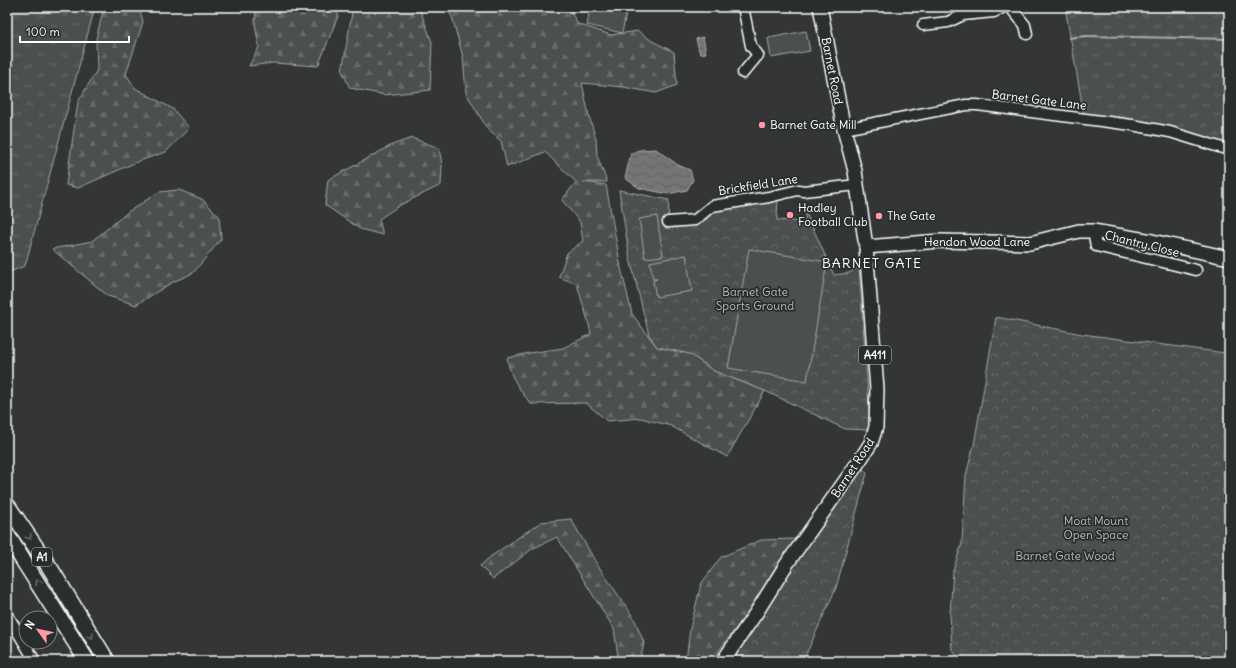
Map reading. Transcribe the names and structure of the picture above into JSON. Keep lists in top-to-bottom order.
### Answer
{
  "streets": {
    "highway": ["A1"],
    "main road": ["Barnet Road", "Hendon Wood Lane", "A411"],
    "street": ["Barnet Gate Lane", "Brickfield Lane", "Chantry Close"]
  },
  "crossings": [
    ["Barnet Road", "Barnet Gate Lane"],
    ["Barnet Road", "Brickfield Lane"],
    ["Barnet Road", "Hendon Wood Lane"],
    ["Hendon Wood Lane", "Chantry Close"]
  ],
  "districts": ["BARNET GATE"],
  "parks": ["Barnet Gate Sports Ground", "Moat Mount Open Space", "Barnet Gate Wood"],
  "places": ["Barnet Gate Mill", "Hadley Football Club", "The Gate"],
  "scale_bar": "100 m",
  "north": "top left"
}
